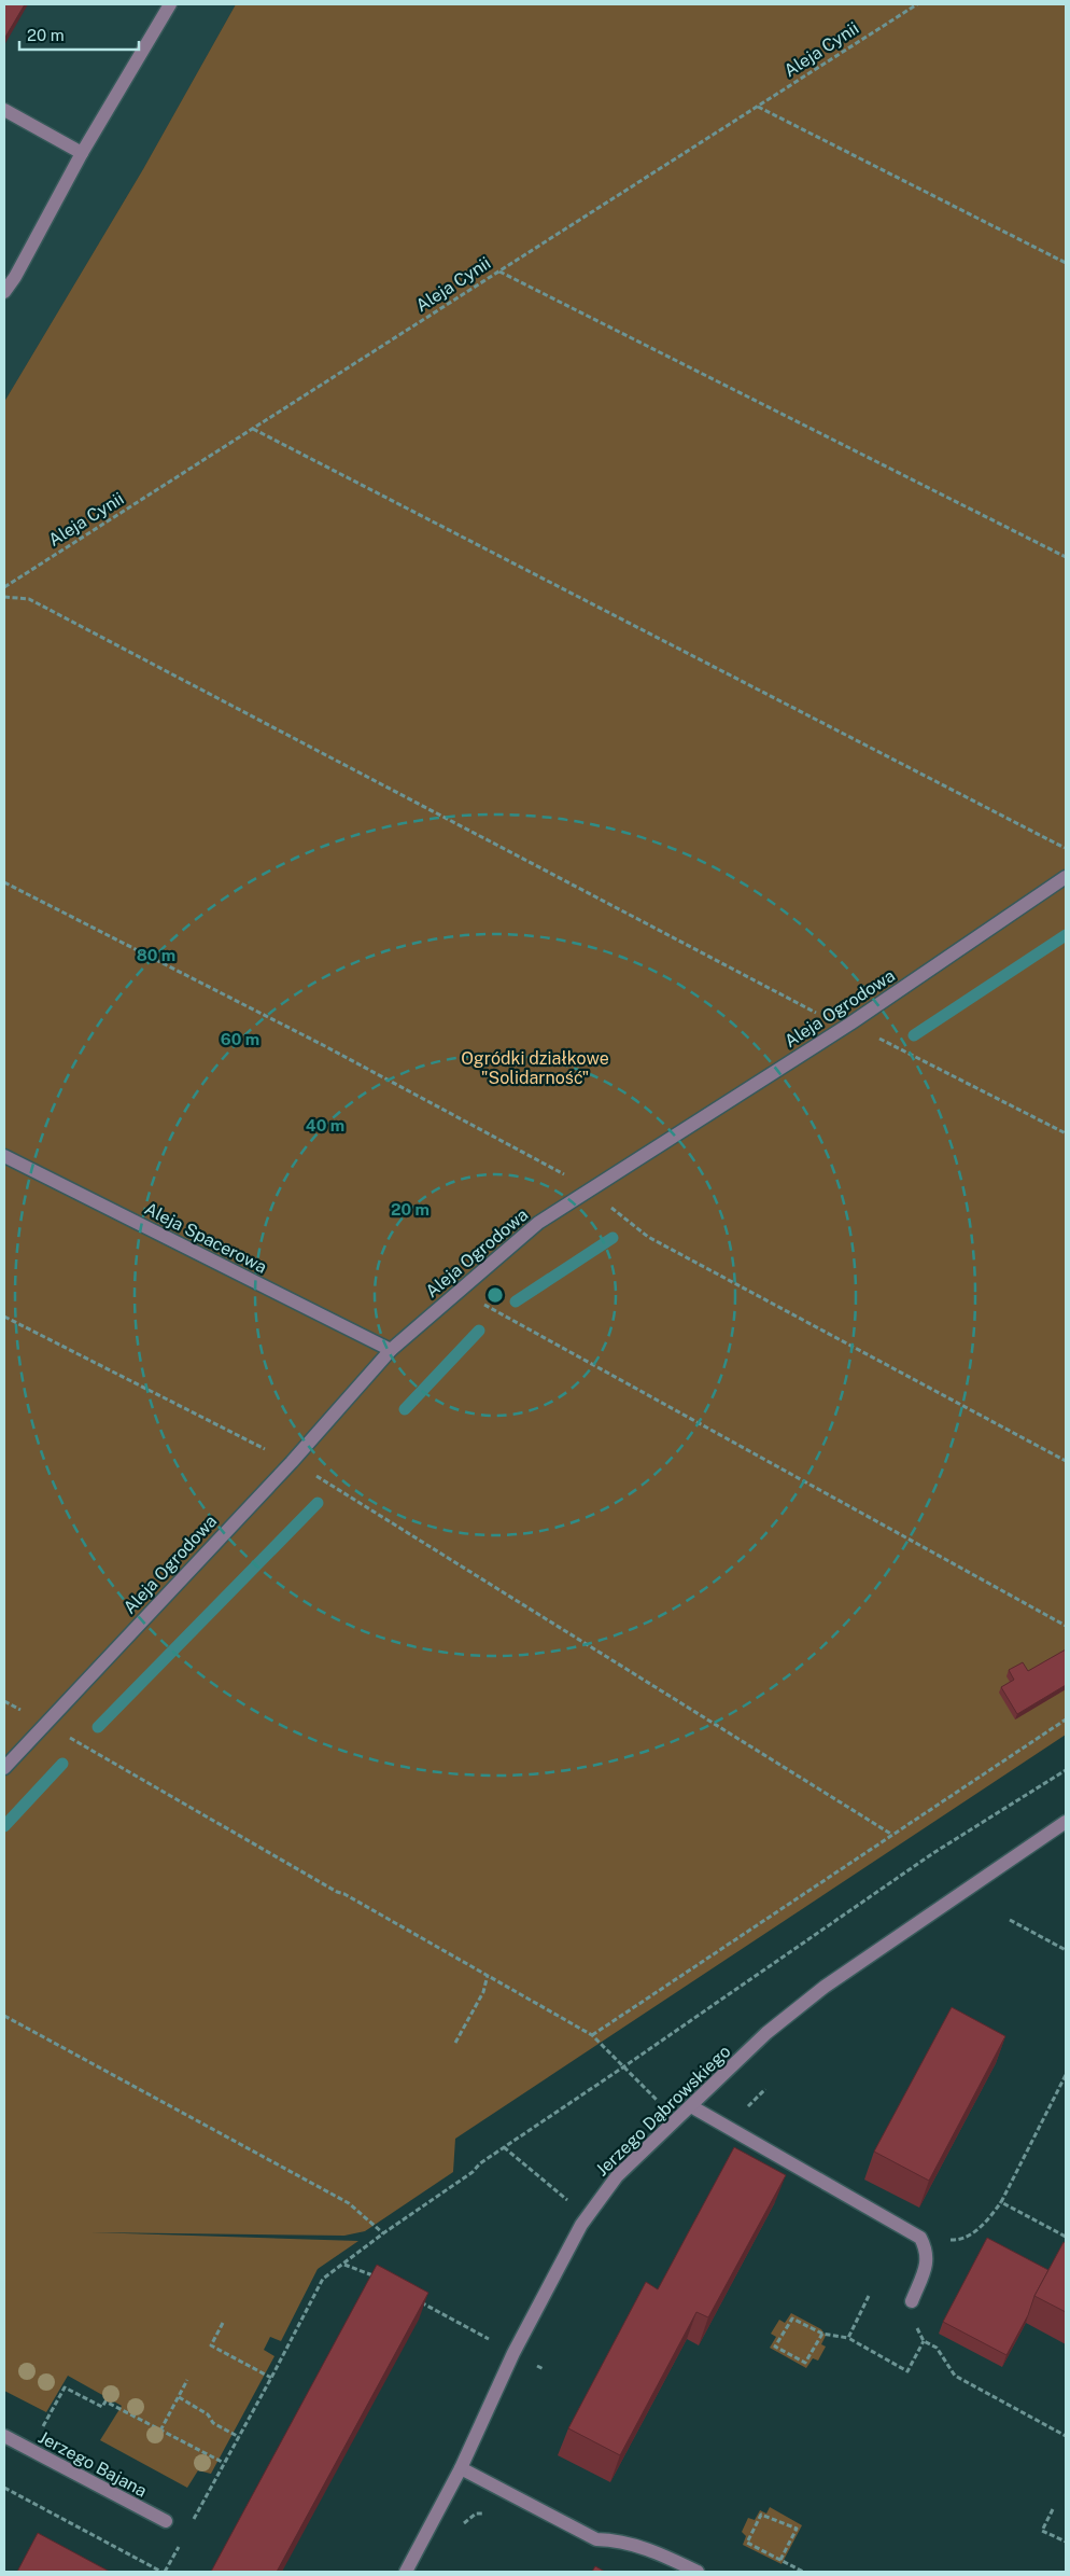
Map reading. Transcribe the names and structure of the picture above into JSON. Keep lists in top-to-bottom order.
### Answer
{
  "streets": {
    "street": [
      "Aleja Ogrodowa",
      "Aleja Spacerowa",
      "Jerzego Dąbrowskiego",
      "Jerzego Bajana"
    ],
    "path": ["Aleja Cynii"]
  },
  "crossings": [
    ["Aleja Ogrodowa", "Aleja Spacerowa"]
  ],
  "parks": ["Ogródki działkowe \"Solidarność\""],
  "scale_bar": "20 m",
  "rings": [
    "80 m",
    "60 m",
    "40 m",
    "20 m"
  ]
}
